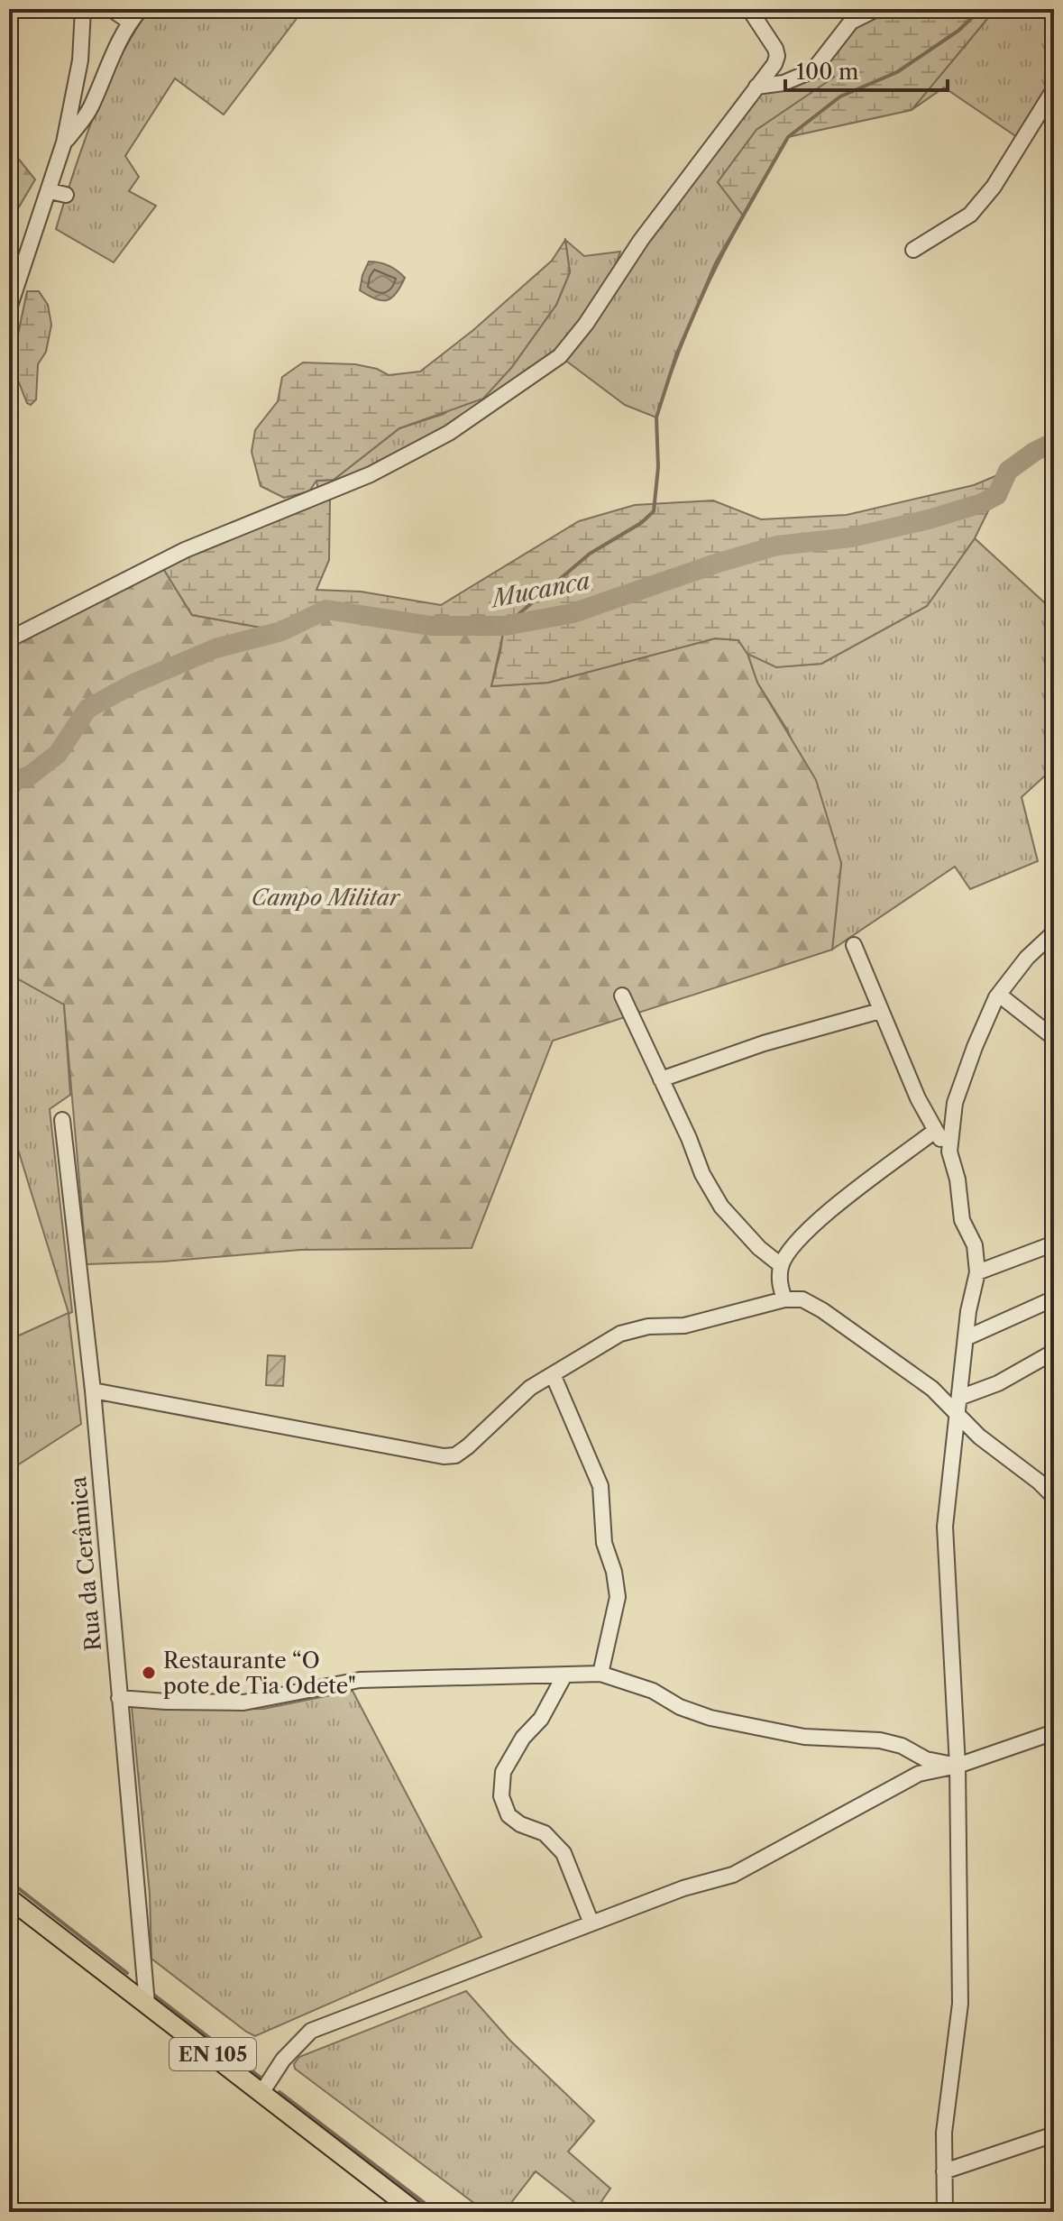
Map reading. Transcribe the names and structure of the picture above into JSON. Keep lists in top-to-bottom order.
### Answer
{
  "streets": {
    "main road": ["EN 105"],
    "street": ["Rua da Cerâmica"]
  },
  "crossings": [
    ["Rua da Cerâmica", "EN 105"]
  ],
  "water": ["Mucanca"],
  "parks": ["Campo Militar"],
  "places": ["Restaurante “O pote de Tia Odete\""],
  "scale_bar": "100 m"
}
